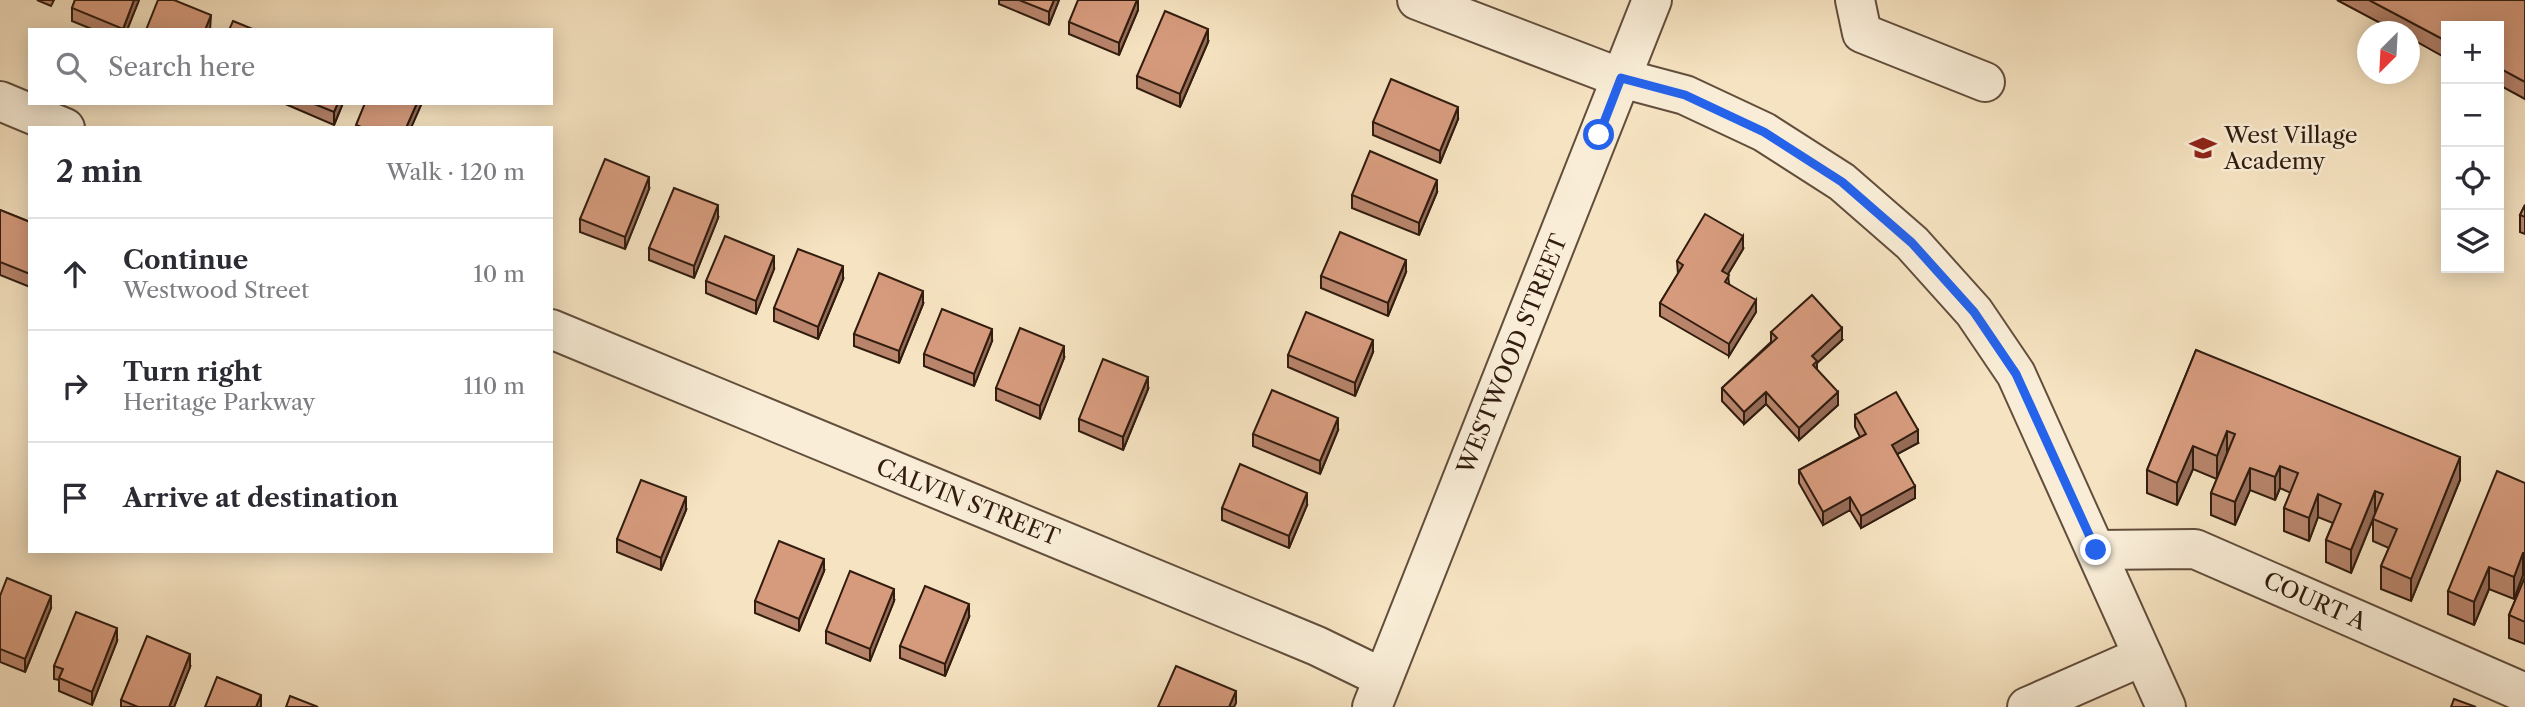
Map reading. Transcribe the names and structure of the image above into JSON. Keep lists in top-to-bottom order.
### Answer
{
  "streets": {
    "street": ["WESTWOOD STREET", "CALVIN STREET", "COURT A"]
  },
  "crossings": [
    ["WESTWOOD STREET", "CALVIN STREET"]
  ],
  "places": {
    "school or university": ["West Village Academy"]
  },
  "north": "bottom left",
  "page": {
    "map_buttons": ["+", "−"],
    "search": "Search here",
    "heading": ["2 min", "Walk · 120 m"],
    "list": [
      ["Continue", "Westwood Street", "10 m"],
      ["Turn right", "Heritage Parkway", "110 m"],
      "Arrive at destination"
    ]
  }
}
